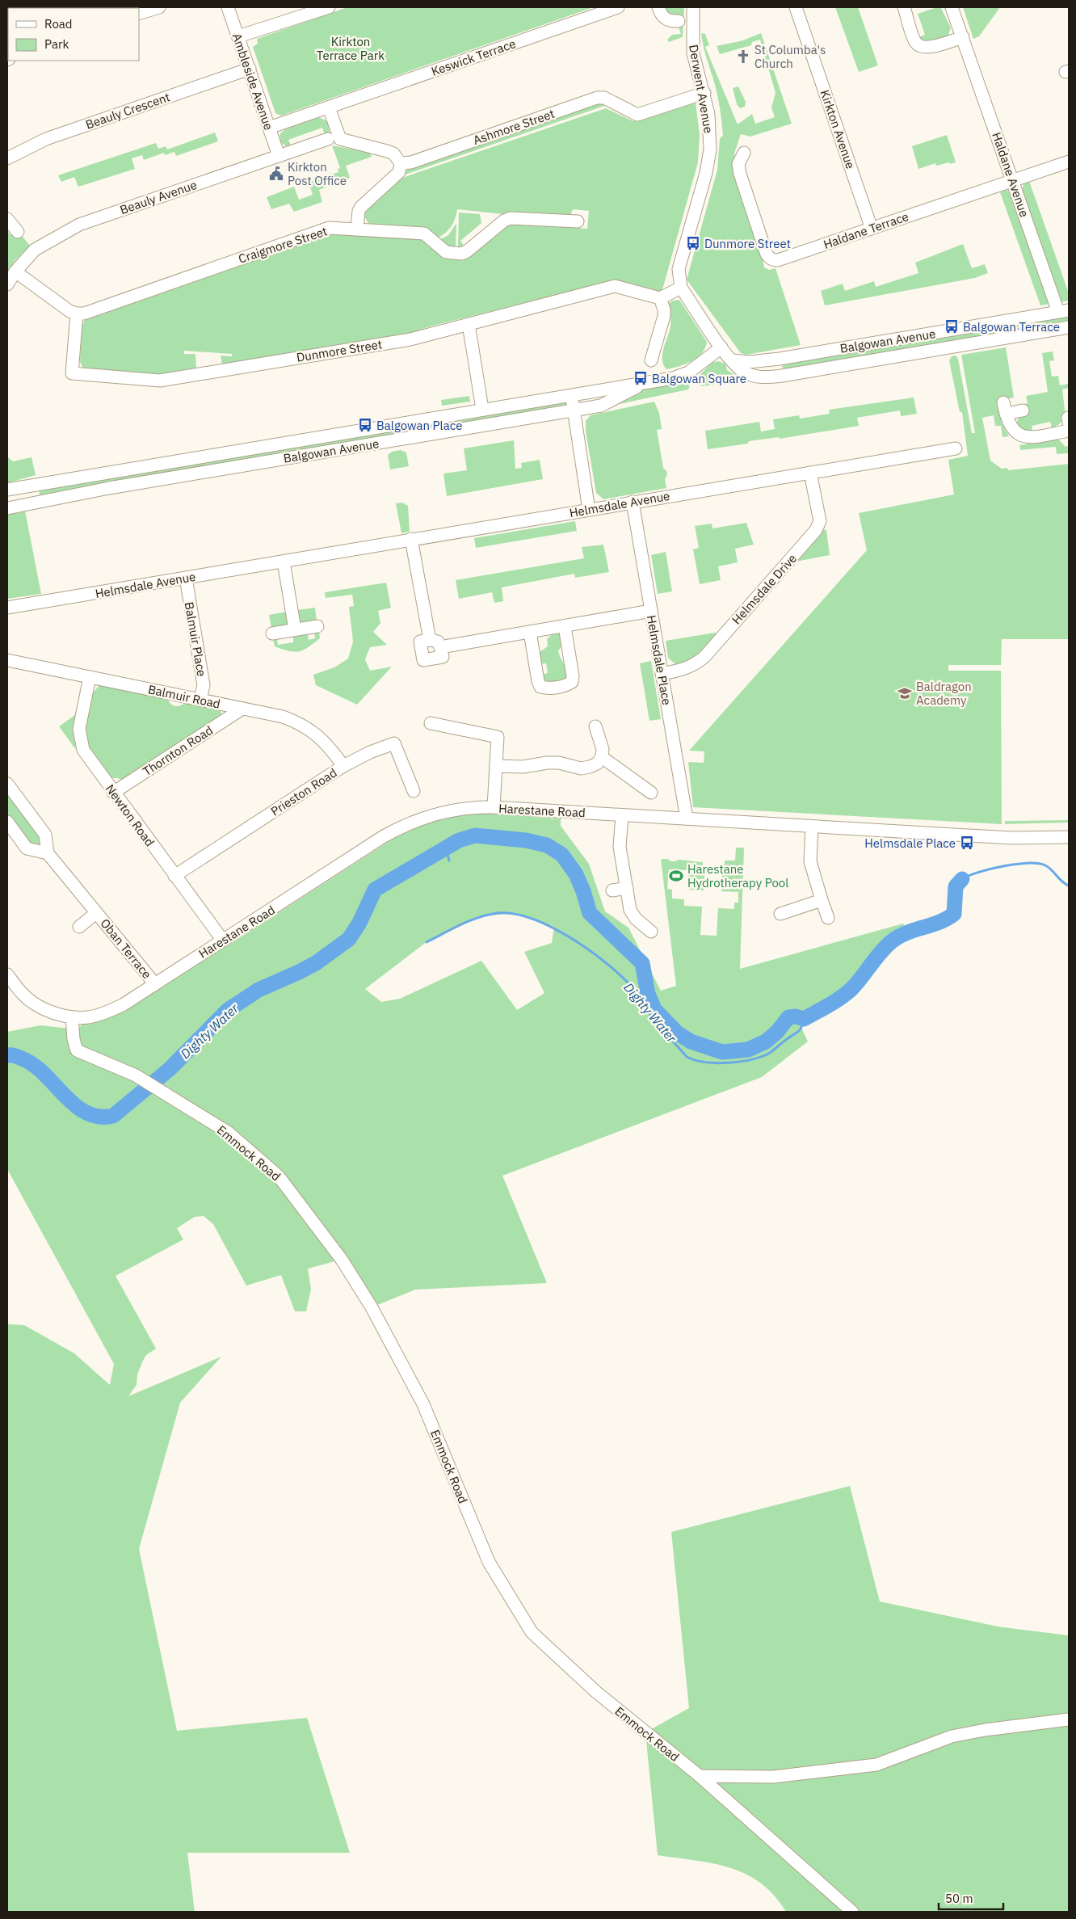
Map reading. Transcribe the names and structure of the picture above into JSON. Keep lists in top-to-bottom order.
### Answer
{
  "streets": {
    "street": [
      "Keswick Terrace",
      "Ambleside Avenue",
      "Derwent Avenue",
      "Beauly Crescent",
      "Ashmore Street",
      "Kirkton Avenue",
      "Haldane Avenue",
      "Beauly Avenue",
      "Haldane Terrace",
      "Craigmore Street",
      "Balgowan Avenue",
      "Dunmore Street",
      "Helmsdale Avenue",
      "Helmsdale Drive",
      "Balmuir Place",
      "Helmsdale Place",
      "Balmuir Road",
      "Thornton Road",
      "Prieston Road",
      "Harestane Road",
      "Newton Road",
      "Oban Terrace",
      "Emmock Road"
    ]
  },
  "crossings": [
    ["Keswick Terrace", "Ambleside Avenue"],
    ["Ambleside Avenue", "Beauly Crescent"],
    ["Ambleside Avenue", "Beauly Avenue"],
    ["Derwent Avenue", "Ashmore Street"],
    ["Derwent Avenue", "Balgowan Avenue"],
    ["Kirkton Avenue", "Haldane Terrace"],
    ["Haldane Avenue", "Haldane Terrace"],
    ["Haldane Avenue", "Balgowan Avenue"],
    ["Craigmore Street", "Dunmore Street"],
    ["Helmsdale Avenue", "Helmsdale Drive"],
    ["Helmsdale Avenue", "Balmuir Place"],
    ["Helmsdale Avenue", "Helmsdale Place"],
    ["Helmsdale Drive", "Helmsdale Place"],
    ["Balmuir Place", "Balmuir Road"],
    ["Helmsdale Place", "Harestane Road"],
    ["Balmuir Road", "Thornton Road"],
    ["Balmuir Road", "Prieston Road"],
    ["Balmuir Road", "Newton Road"],
    ["Thornton Road", "Newton Road"],
    ["Prieston Road", "Newton Road"],
    ["Harestane Road", "Newton Road"],
    ["Harestane Road", "Oban Terrace"],
    ["Harestane Road", "Emmock Road"]
  ],
  "water": ["Dighty Water"],
  "parks": ["Kirkton Terrace Park"],
  "places": {
    "church": ["St Columba's Church"],
    "public building": ["Kirkton Post Office"],
    "bus stop": [
      "Dunmore Street",
      "Balgowan Terrace",
      "Balgowan Square",
      "Balgowan Place",
      "Helmsdale Place"
    ],
    "school or university": ["Baldragon Academy"],
    "sports": ["Harestane Hydrotherapy Pool"]
  },
  "legend": ["Road", "Park"],
  "scale_bar": "50 m"
}
